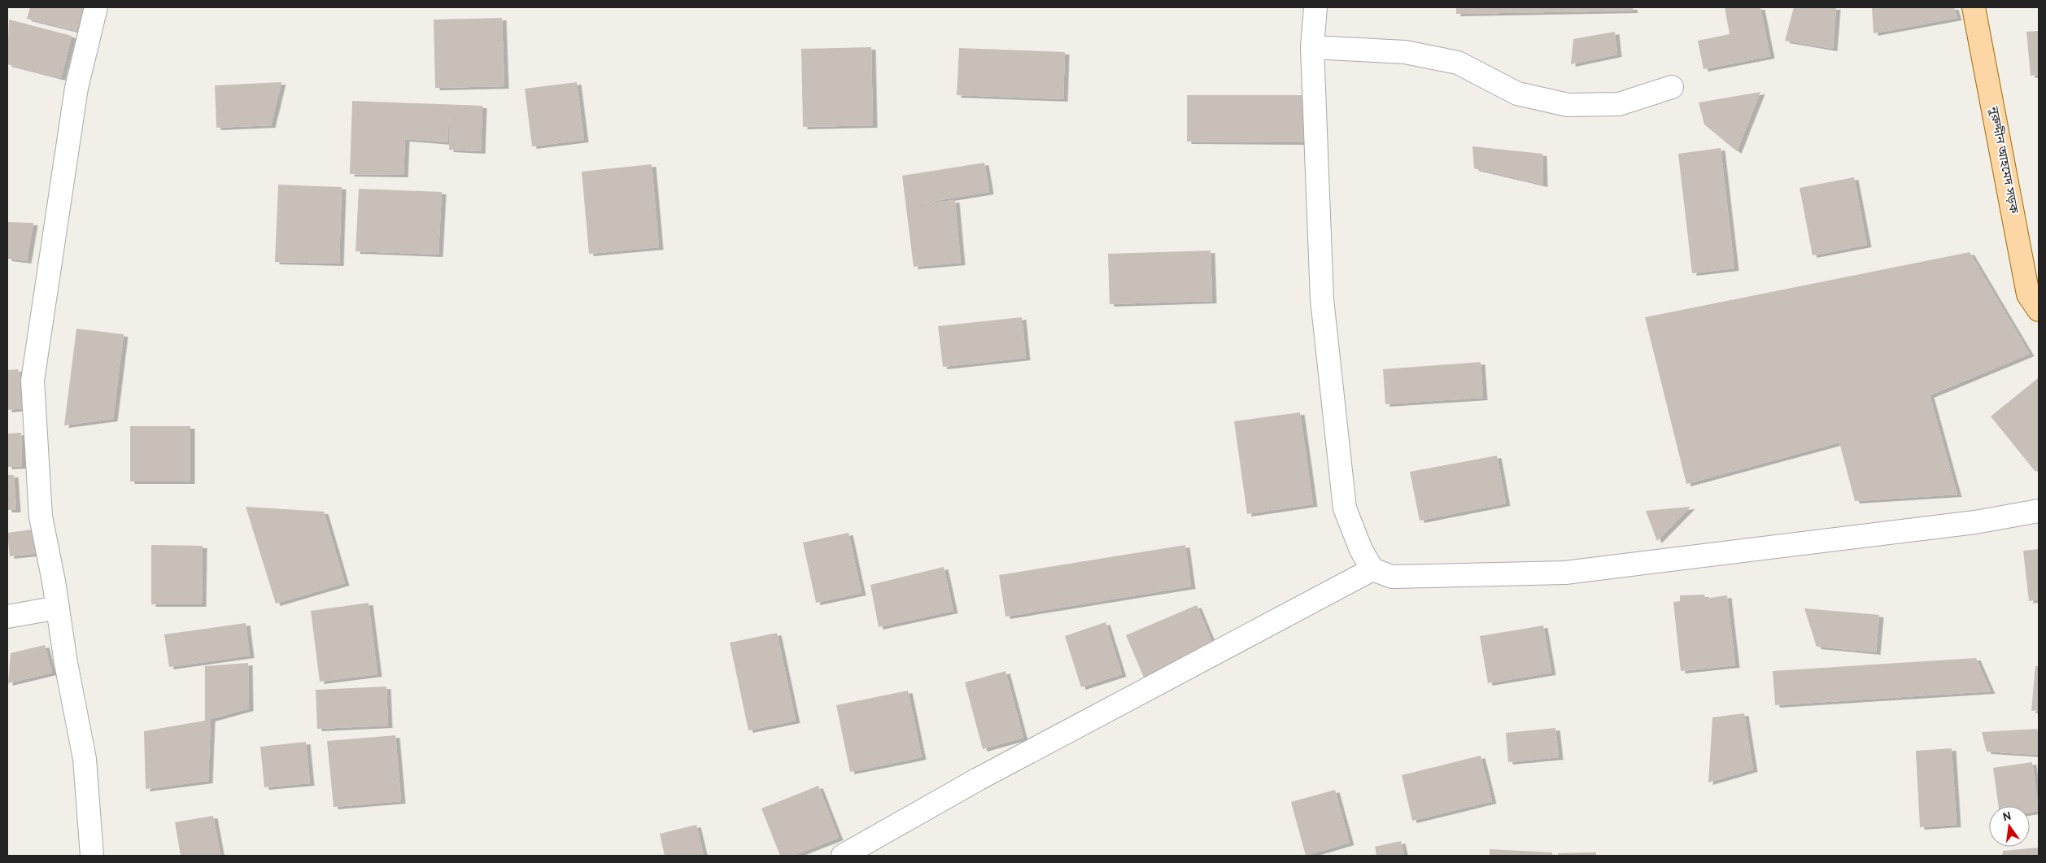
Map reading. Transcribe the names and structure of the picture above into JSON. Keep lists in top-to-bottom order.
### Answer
{
  "streets": {
    "main road": ["নুরুদ্দীন আহমেদ সড়ক"]
  },
  "north": "top"
}
